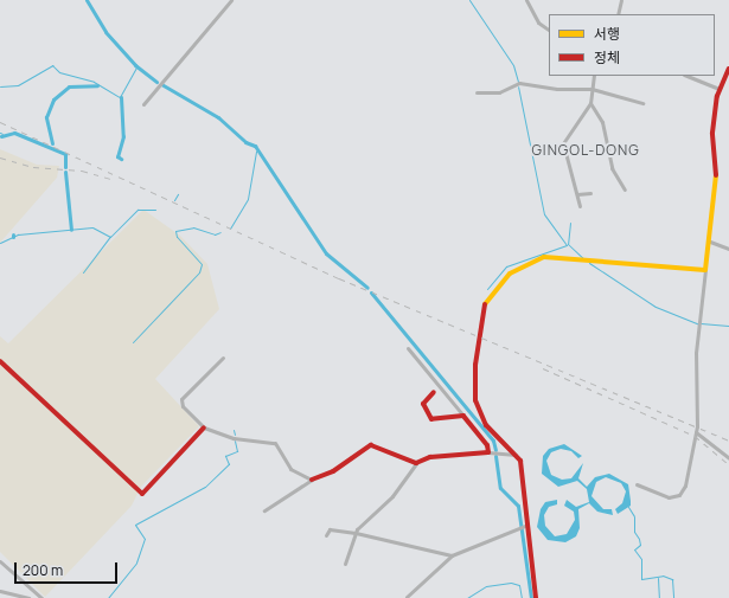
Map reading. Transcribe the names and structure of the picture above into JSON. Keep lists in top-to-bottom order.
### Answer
{
  "districts": ["GINGOL-DONG"],
  "legend": ["서행", "정체"],
  "scale_bar": "200 m"
}
